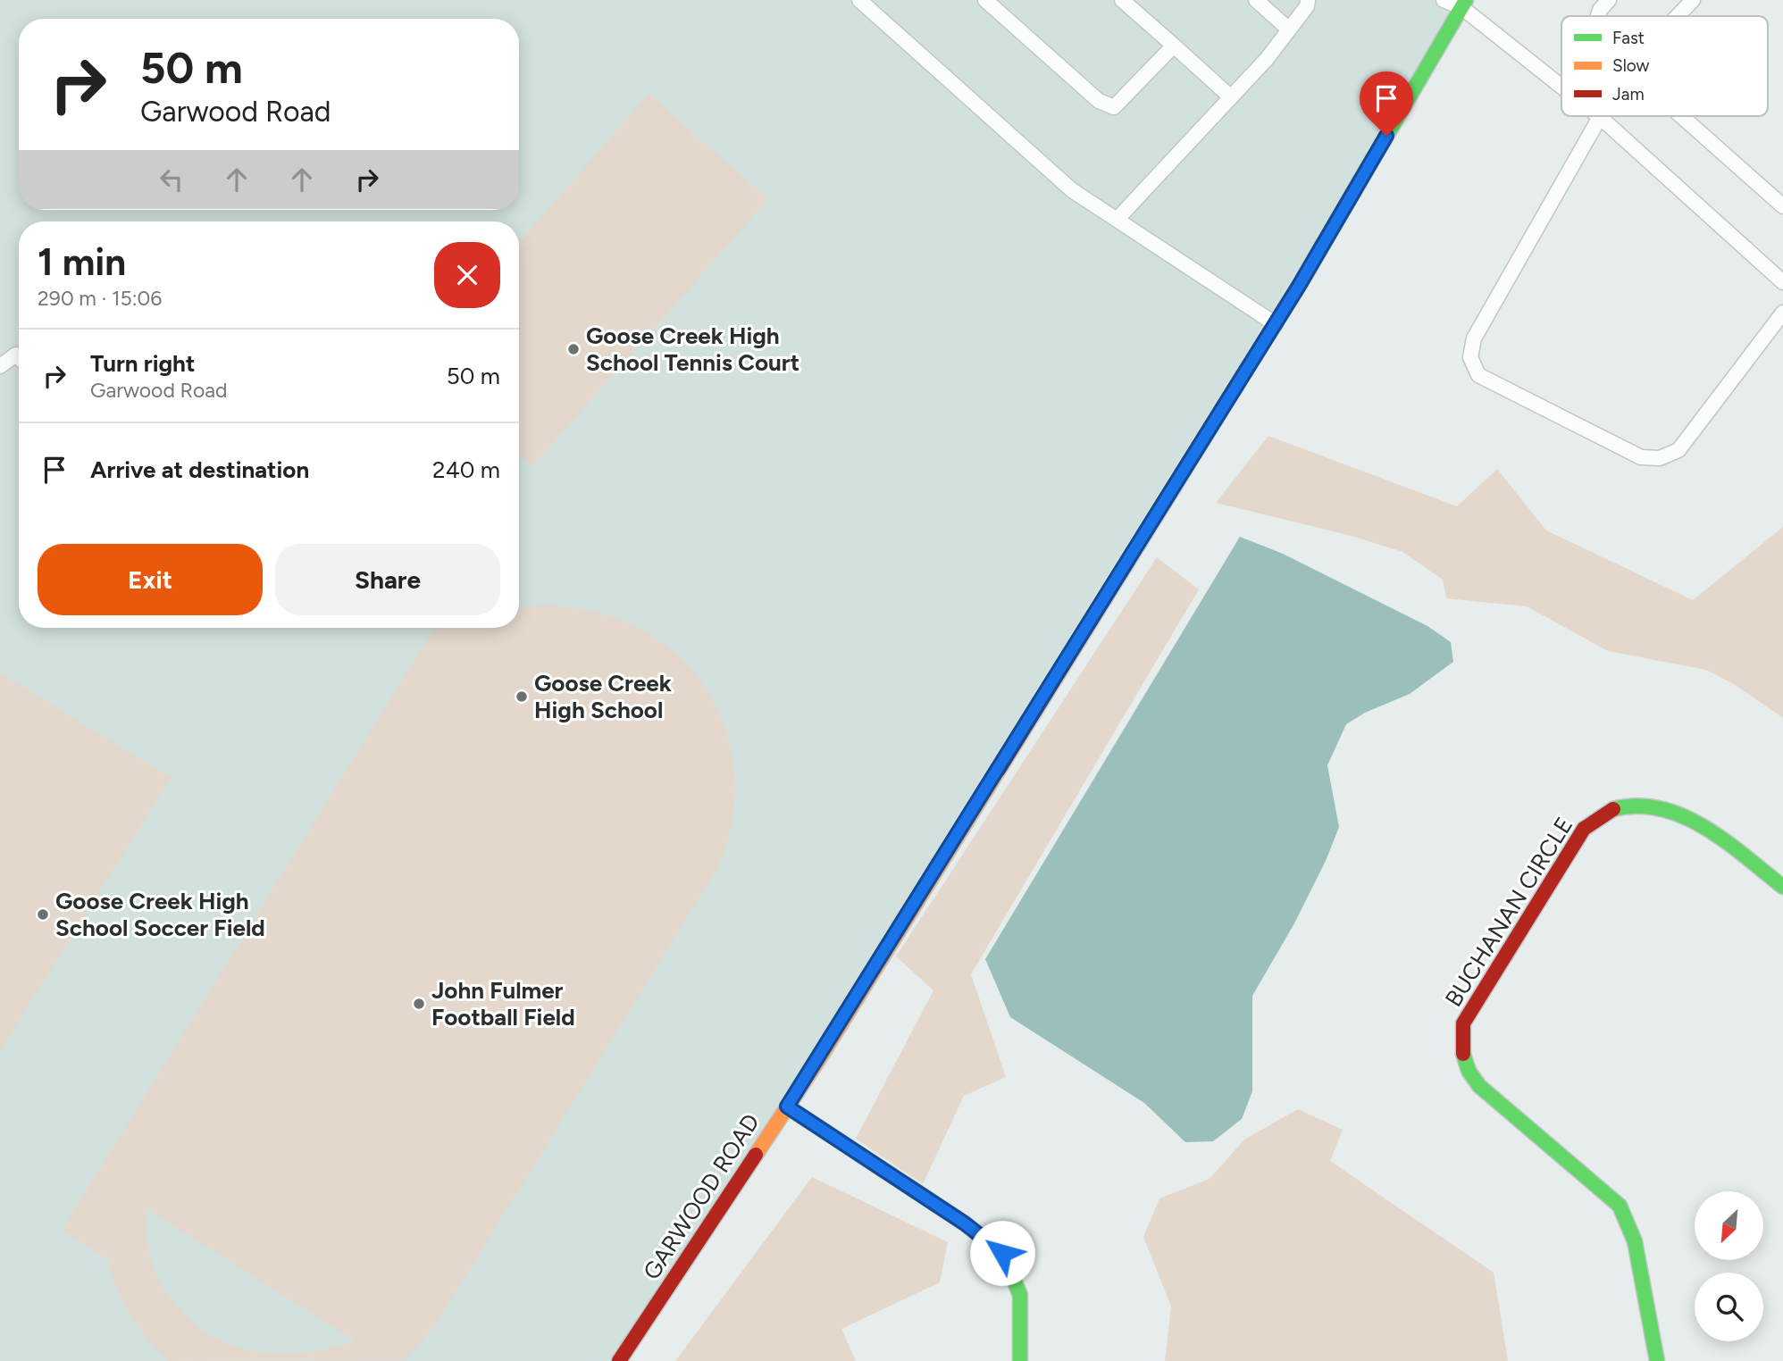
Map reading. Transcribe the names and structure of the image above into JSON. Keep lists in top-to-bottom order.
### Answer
{
  "streets": {
    "street": ["BUCHANAN CIRCLE", "GARWOOD ROAD"]
  },
  "places": [
    "Goose Creek High School Tennis Court",
    "Goose Creek High School",
    "Goose Creek High School Soccer Field",
    "John Fulmer Football Field"
  ],
  "legend": ["Fast", "Slow", "Jam"],
  "north": "bottom left",
  "page": {
    "turn": ["50 m", "Garwood Road"],
    "heading": ["1 min", "290 m · 15:06"],
    "list": [
      {
        "name": "Turn right",
        "note": "Garwood Road",
        "value": "50 m"
      },
      {
        "name": "Arrive at destination",
        "value": "240 m"
      }
    ],
    "buttons": ["Exit", "Share"]
  }
}
